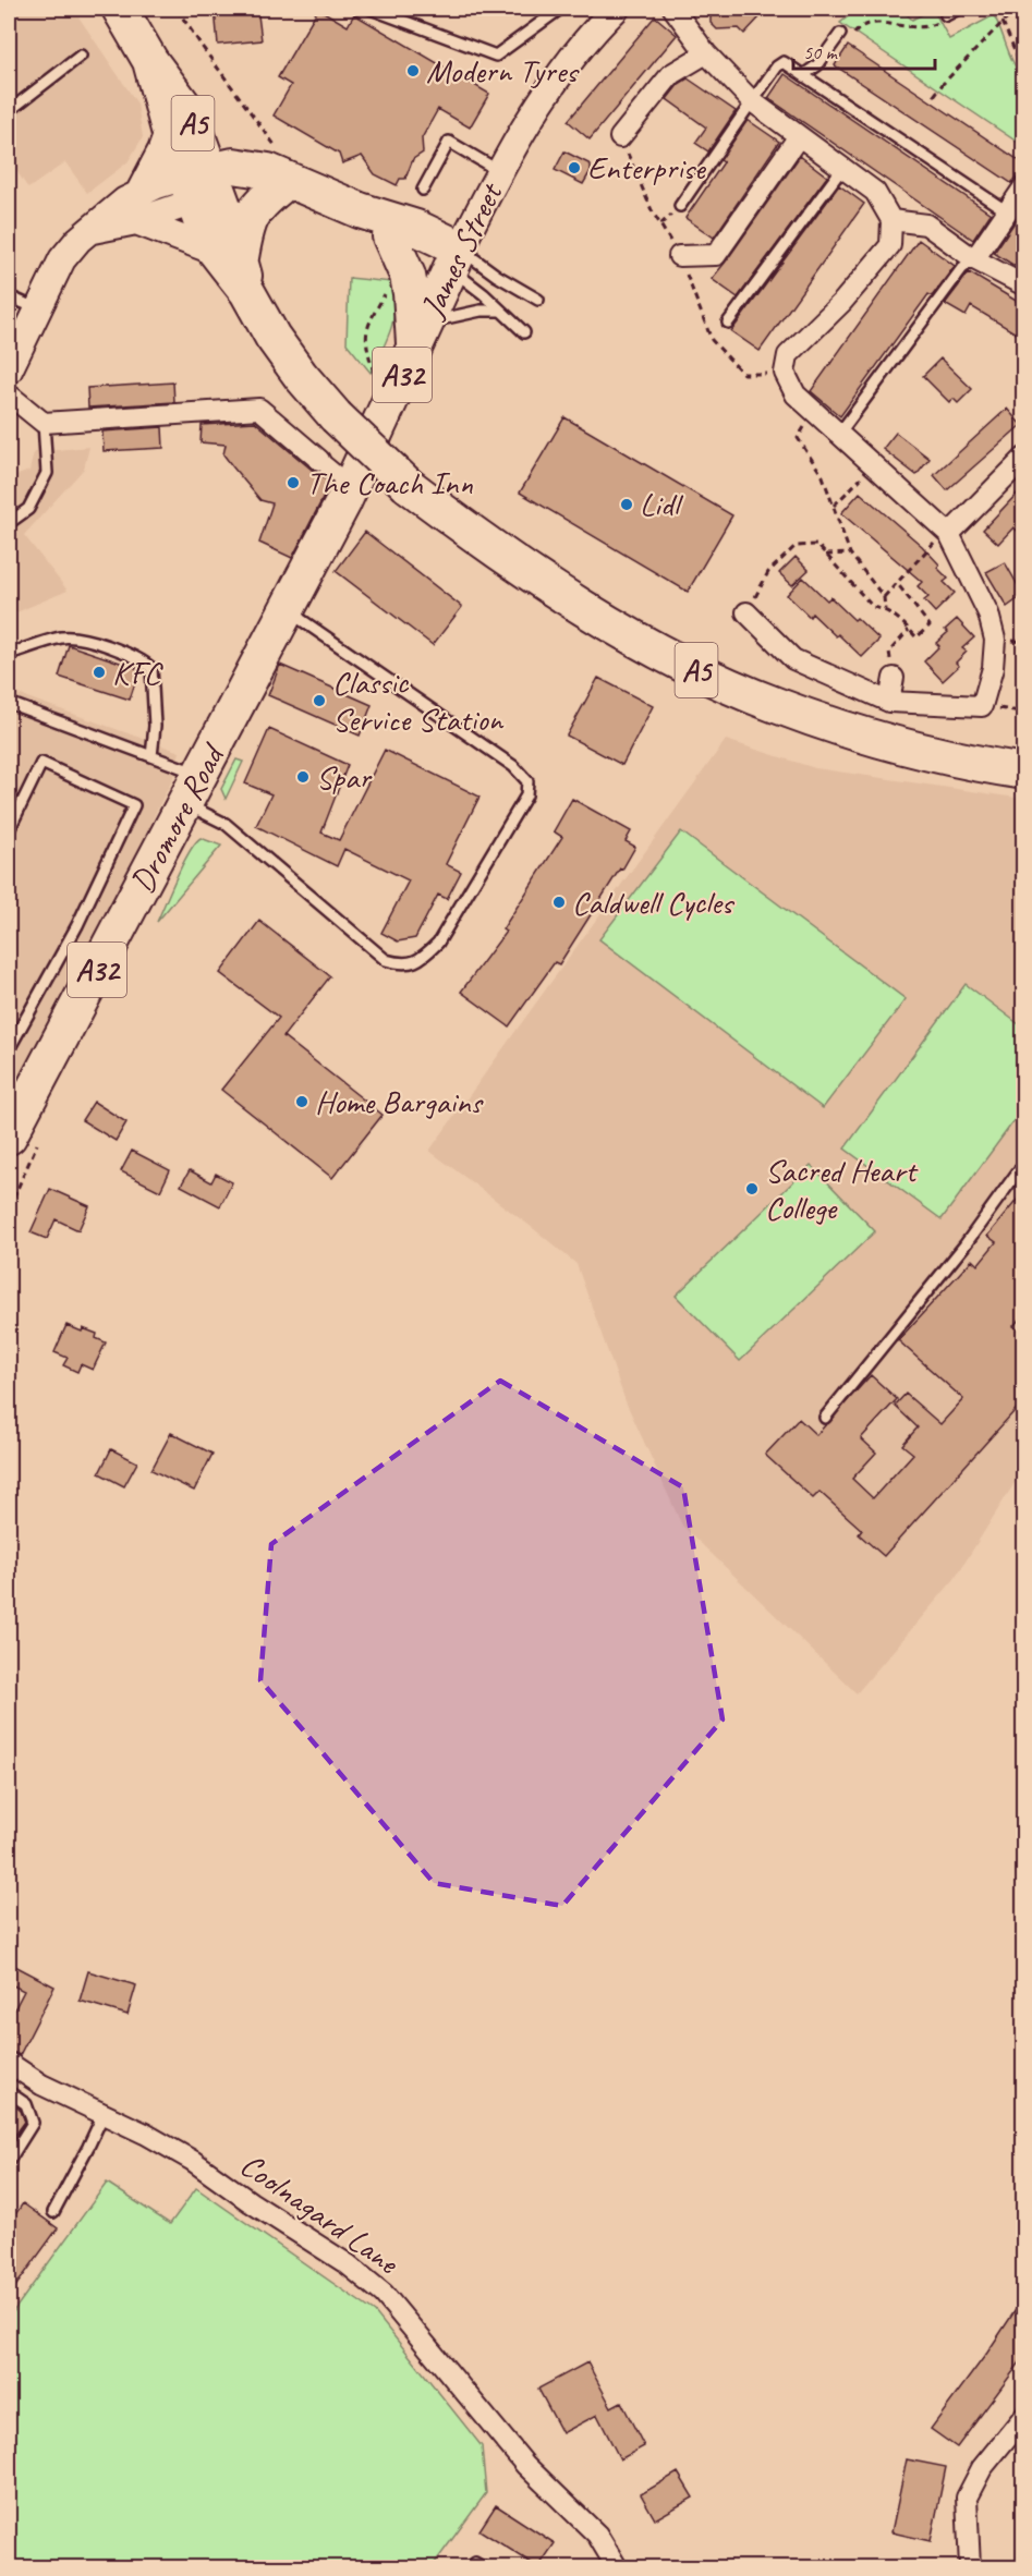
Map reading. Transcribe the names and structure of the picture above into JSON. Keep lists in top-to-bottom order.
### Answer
{
  "streets": {
    "highway": [
      "A5",
      "James Street",
      "A32",
      "Dromore Road"
    ],
    "street": ["Coolnagard Lane"]
  },
  "crossings": [
    ["James Street", "Dromore Road"]
  ],
  "places": [
    "Modern Tyres",
    "Enterprise",
    "The Coach Inn",
    "Lidl",
    "KFC",
    "Classic Service Station",
    "Spar",
    "Caldwell Cycles",
    "Home Bargains",
    "Sacred Heart College"
  ],
  "scale_bar": "50 m"
}
